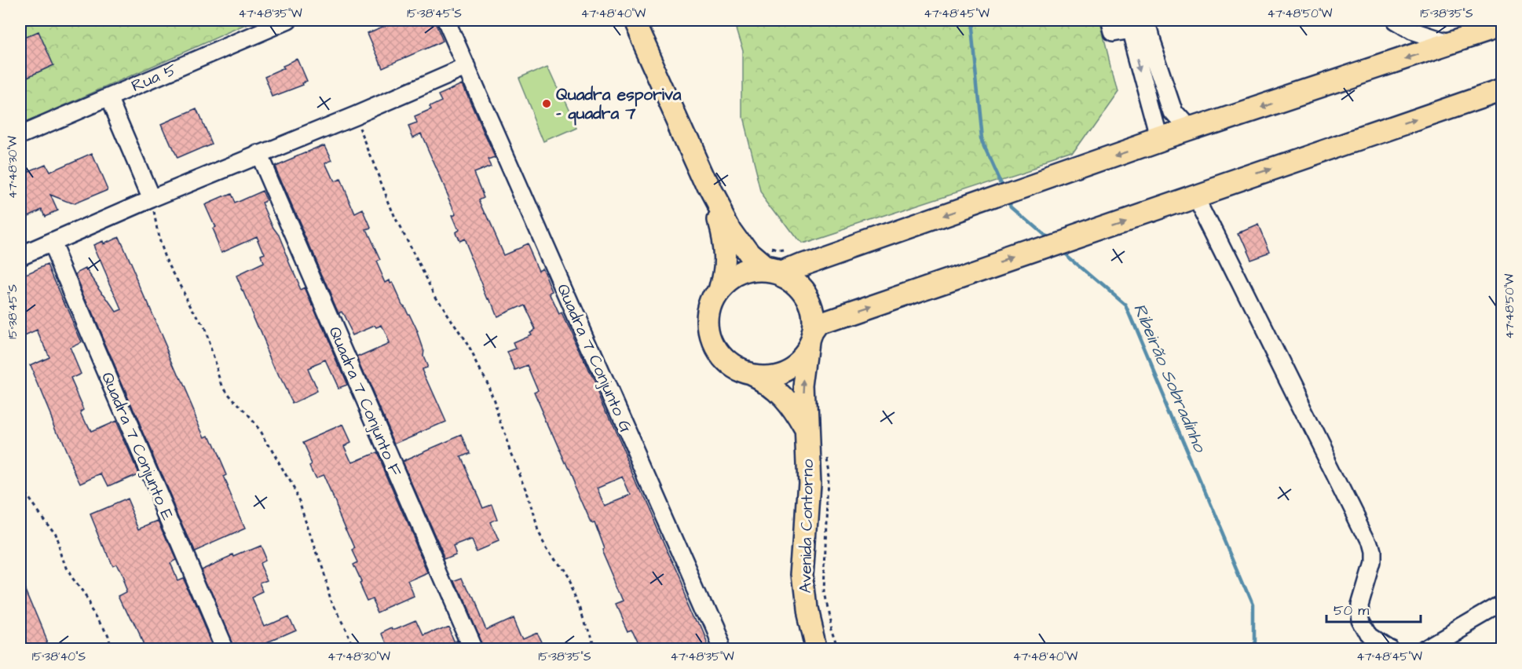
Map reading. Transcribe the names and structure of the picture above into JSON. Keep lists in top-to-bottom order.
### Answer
{
  "streets": {
    "main road": ["Avenida Contorno"],
    "street": [
      "Rua 5",
      "Quadra 7 Conjunto G",
      "Quadra 7 Conjunto F",
      "Quadra 7 Conjunto E"
    ]
  },
  "water": ["Ribeirão Sobradinho"],
  "places": ["Quadra esporiva - quadra 7"],
  "scale_bar": "50 m",
  "coordinates": [
    "47°48'35\"W",
    "15°38'45\"S",
    "47°48'40\"W",
    "47°48'45\"W",
    "47°48'50\"W",
    "15°38'35\"S",
    "47°48'30\"W",
    "15°38'40\"S"
  ]
}
